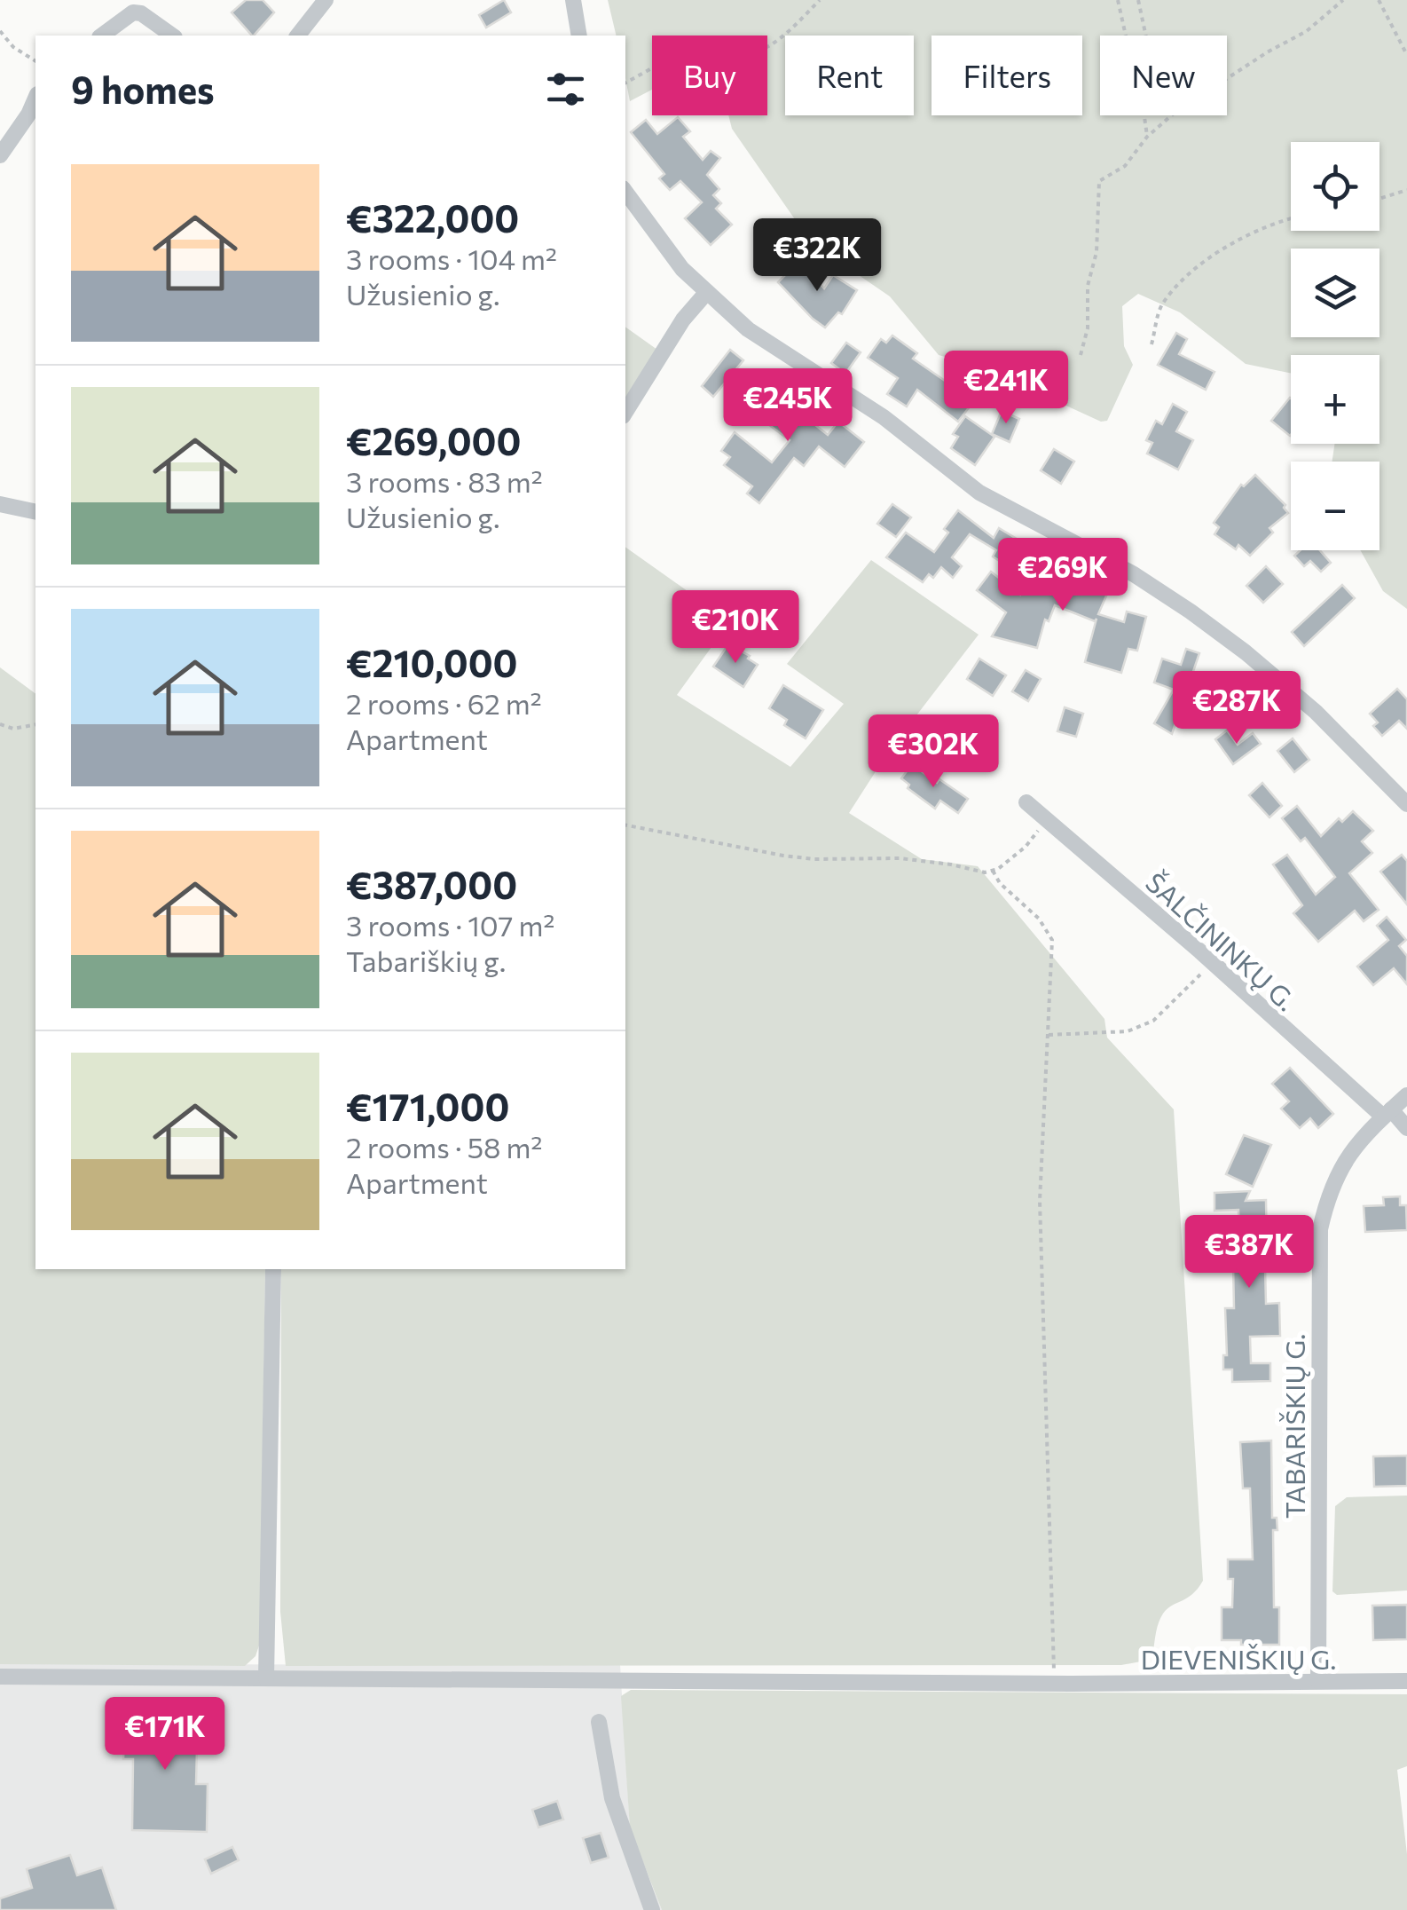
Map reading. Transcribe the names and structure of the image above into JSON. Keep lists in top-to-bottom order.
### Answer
{
  "streets": {
    "street": ["ŠALČININKŲ G.", "TABARIŠKIŲ G.", "DIEVENIŠKIŲ G."]
  },
  "crossings": [
    ["ŠALČININKŲ G.", "TABARIŠKIŲ G."],
    ["TABARIŠKIŲ G.", "DIEVENIŠKIŲ G."]
  ],
  "page": {
    "chip": [
      "Buy",
      "Rent",
      "Filters",
      "New"
    ],
    "heading": "9 homes",
    "map_buttons": ["+", "−"],
    "list": [
      {
        "name": "€322,000",
        "note": "3 rooms · 104 m² · Užusienio g."
      },
      {
        "name": "€269,000",
        "note": "3 rooms · 83 m² · Užusienio g."
      },
      {
        "name": "€210,000",
        "note": "2 rooms · 62 m² · Apartment"
      },
      {
        "name": "€387,000",
        "note": "3 rooms · 107 m² · Tabariškių g."
      },
      {
        "name": "€171,000",
        "note": "2 rooms · 58 m² · Apartment"
      }
    ],
    "price": [
      "€322K",
      "€241K",
      "€245K",
      "€269K",
      "€210K",
      "€287K",
      "€302K",
      "€387K",
      "€171K"
    ]
  }
}
